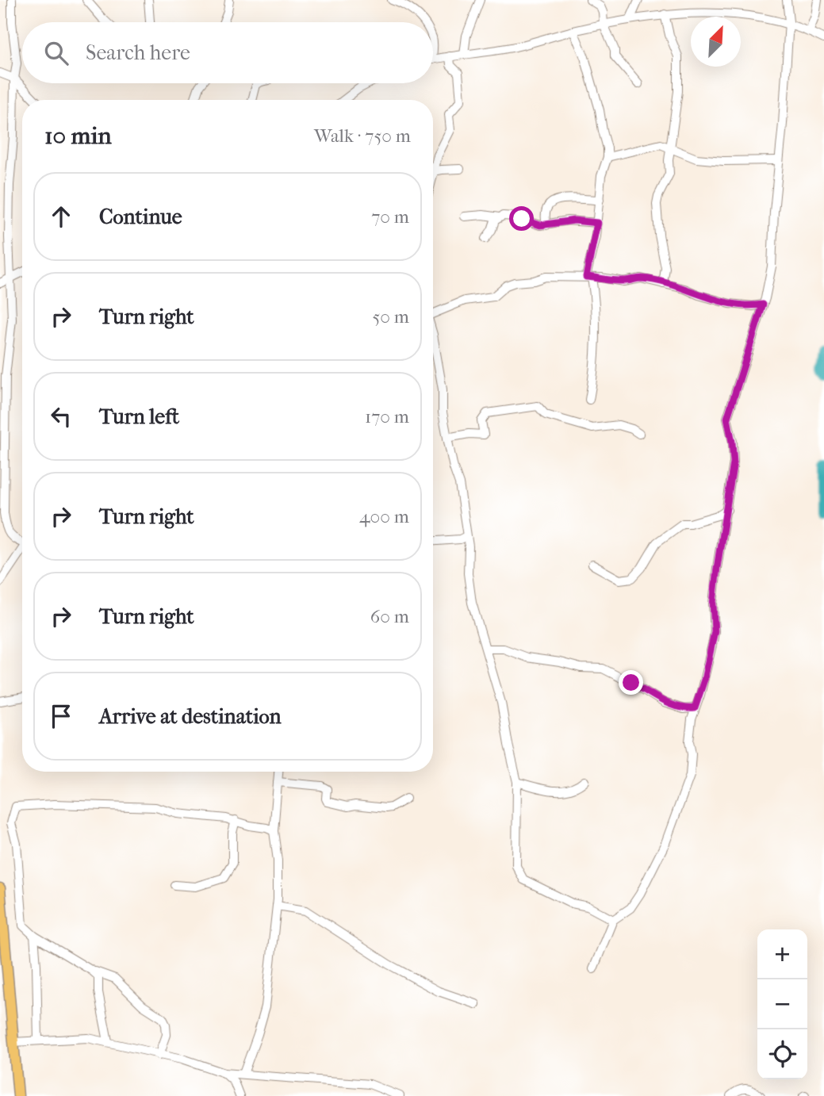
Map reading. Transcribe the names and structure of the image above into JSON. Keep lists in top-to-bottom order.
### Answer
{
  "north": "top right",
  "page": {
    "search": "Search here",
    "heading": ["10 min", "Walk · 750 m"],
    "list": [
      ["Continue", "70 m"],
      ["Turn right", "50 m"],
      ["Turn left", "170 m"],
      ["Turn right", "400 m"],
      ["Turn right", "60 m"],
      "Arrive at destination"
    ],
    "map_buttons": ["+", "−"]
  }
}
